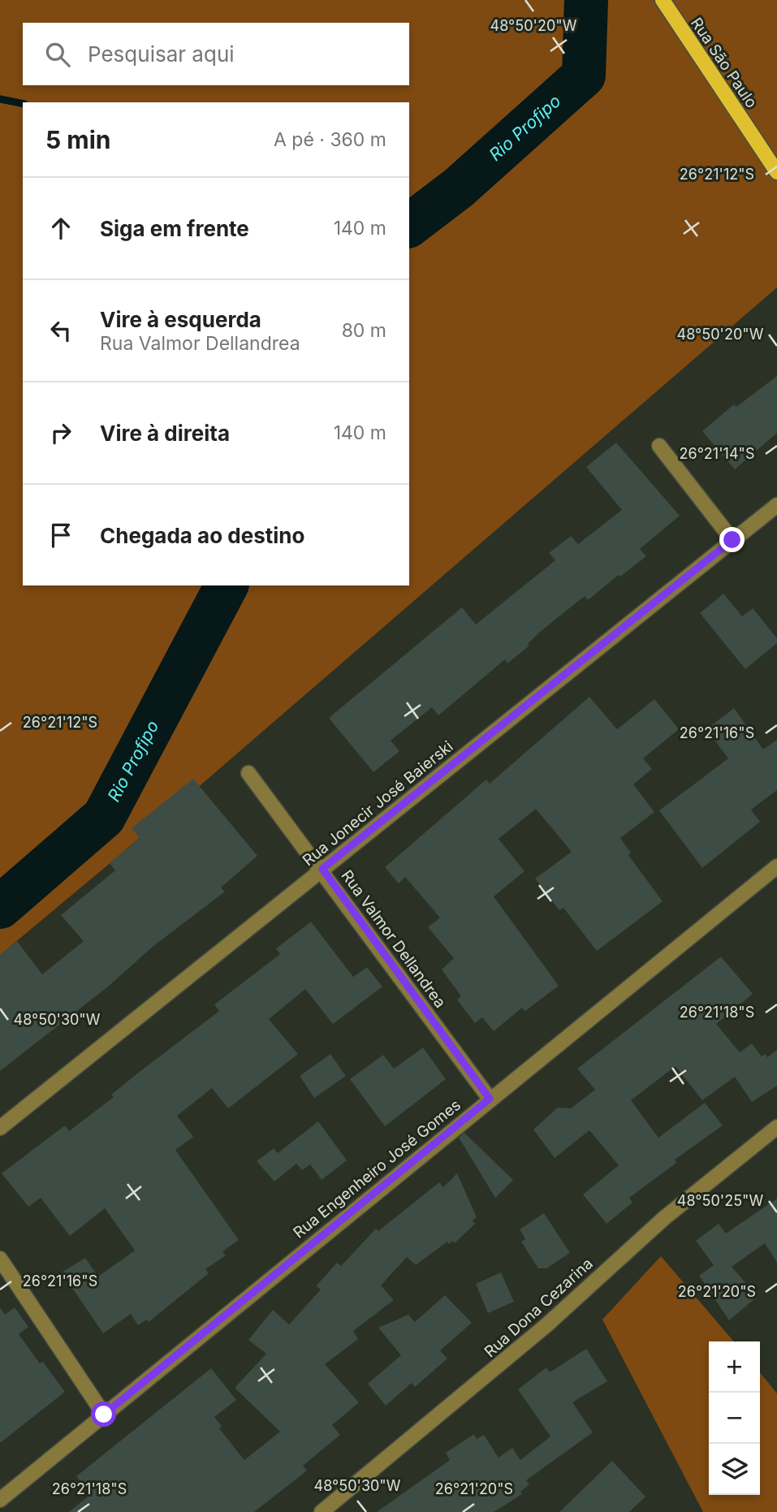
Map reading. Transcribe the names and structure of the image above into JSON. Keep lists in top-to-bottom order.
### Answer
{
  "streets": {
    "main road": ["Rua São Paulo"],
    "street": [
      "Rua Jonecir José Baierski",
      "Rua Valmor Dellandrea",
      "Rua Engenheiro José Gomes",
      "Rua Dona Cezarina"
    ]
  },
  "crossings": [
    ["Rua Jonecir José Baierski", "Rua Valmor Dellandrea"],
    ["Rua Valmor Dellandrea", "Rua Engenheiro José Gomes"]
  ],
  "water": ["Rio Profipo"],
  "page": {
    "search": "Pesquisar aqui",
    "heading": ["5 min", "A pé · 360 m"],
    "list": [
      ["Siga em frente", "140 m"],
      ["Vire à esquerda", "Rua Valmor Dellandrea", "80 m"],
      ["Vire à direita", "140 m"],
      "Chegada ao destino"
    ],
    "map_buttons": ["+", "−"]
  },
  "coordinates": [
    "48°50'20\"W",
    "26°21'12\"S",
    "26°21'14\"S",
    "26°21'16\"S",
    "26°21'18\"S",
    "48°50'30\"W",
    "48°50'25\"W",
    "26°21'20\"S"
  ]
}
